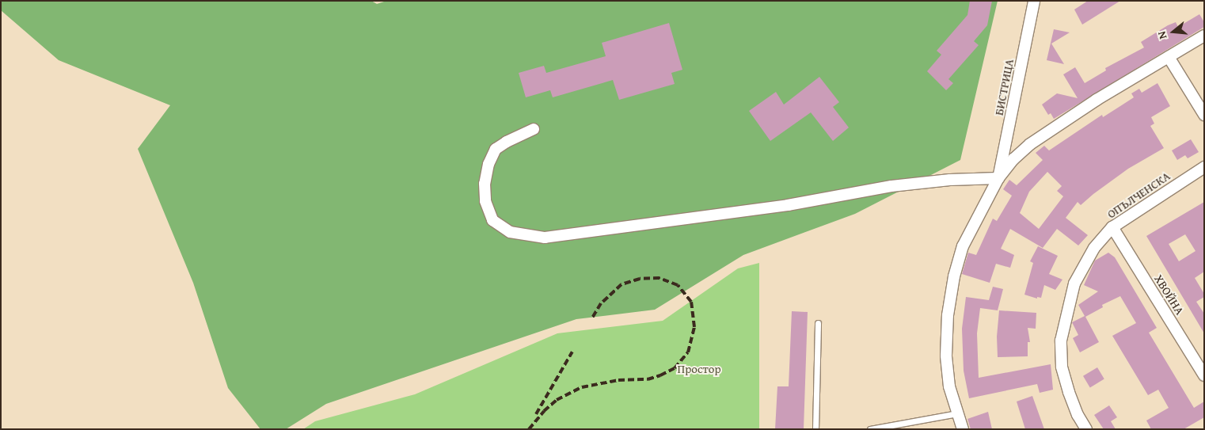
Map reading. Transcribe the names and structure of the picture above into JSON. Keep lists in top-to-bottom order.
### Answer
{
  "streets": {
    "street": ["БИСТРИЦА", "ОПЪЛЧЕНСКА", "ХВОЙНА"]
  },
  "crossings": [
    ["ОПЪЛЧЕНСКА", "ХВОЙНА"]
  ],
  "parks": ["Простор"],
  "north": "left"
}
